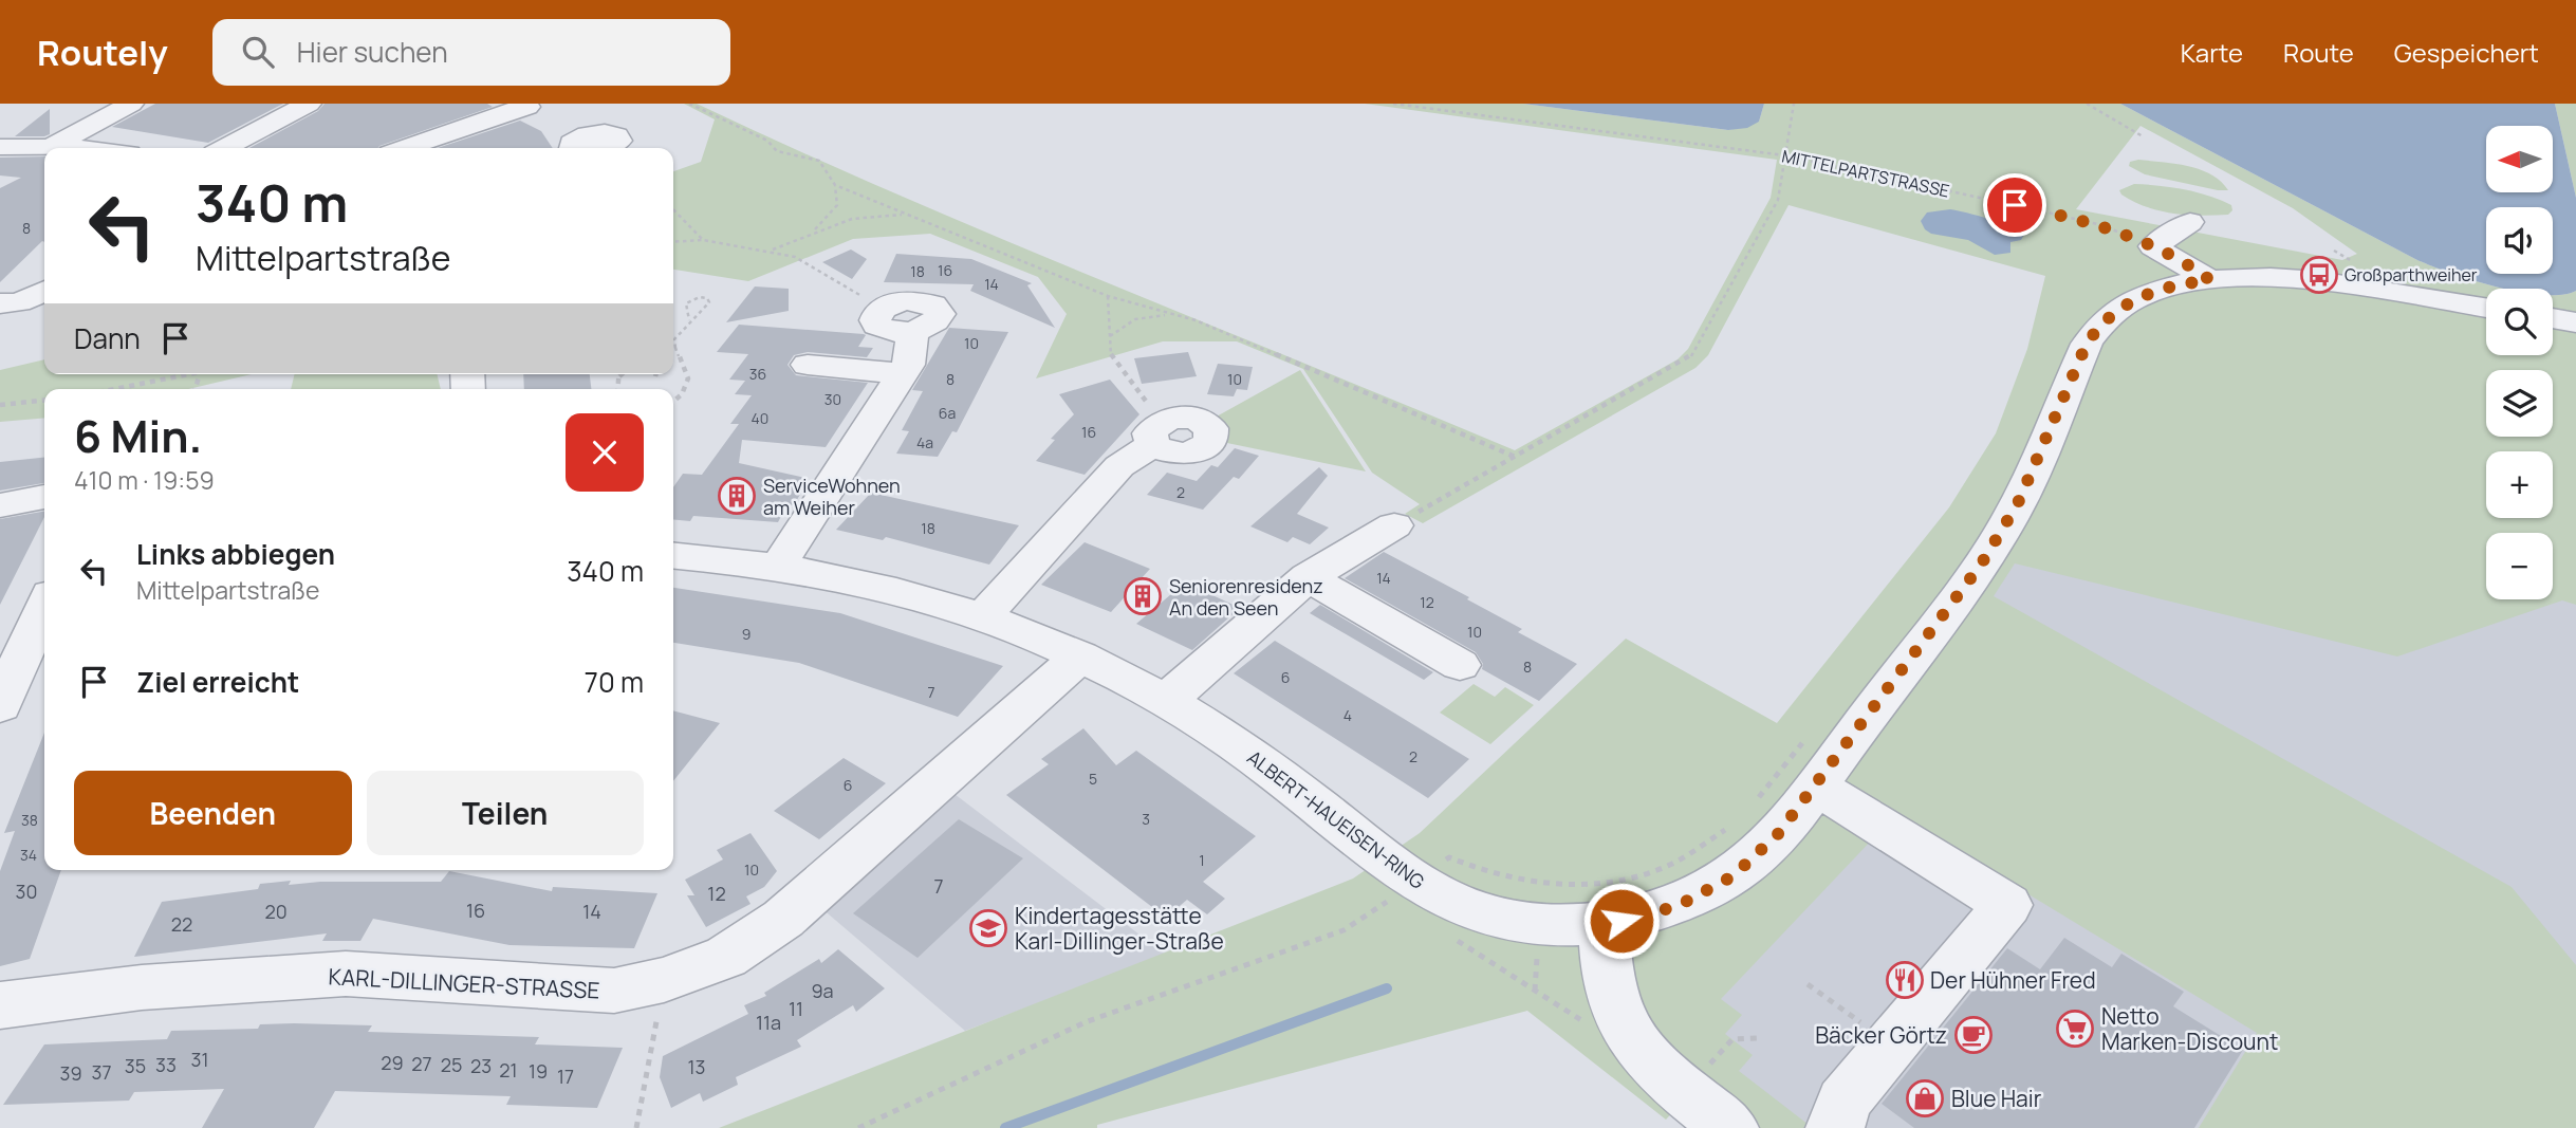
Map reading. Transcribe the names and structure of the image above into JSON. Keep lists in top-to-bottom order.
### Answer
{
  "streets": {
    "street": ["ALBERT-HAUEISEN-RING", "KARL-DILLINGER-STRASSE"],
    "path": ["MITTELPARTSTRASSE"]
  },
  "crossings": [
    ["ALBERT-HAUEISEN-RING", "KARL-DILLINGER-STRASSE"]
  ],
  "places": {
    "bus stop": ["Großparthweiher"],
    "building": ["ServiceWohnen am Weiher", "Seniorenresidenz An den Seen"],
    "school or university": ["Kindertagesstätte Karl-Dillinger-Straße"],
    "restaurant": ["Der Hühner Fred"],
    "supermarket": ["Netto Marken-Discount"],
    "cafe": ["Bäcker Görtz"],
    "shop": ["Blue Hair"]
  },
  "house_numbers": [
    "8",
    "16",
    "18",
    "14",
    "10",
    "36",
    "8",
    "10",
    "30",
    "6a",
    "40",
    "16",
    "4a",
    "2",
    "18",
    "14",
    "12",
    "10",
    "9",
    "8",
    "6",
    "7",
    "4",
    "2",
    "5",
    "6",
    "3",
    "38",
    "34",
    "1",
    "10",
    "7",
    "30",
    "12",
    "16",
    "20",
    "14",
    "22",
    "9a",
    "11",
    "11a",
    "31",
    "29",
    "27",
    "33",
    "25",
    "35",
    "23",
    "13",
    "21",
    "19",
    "37",
    "39",
    "17"
  ],
  "north": "left",
  "page": {
    "header": "Routely",
    "search": "Hier suchen",
    "nav": ["Karte", "Route", "Gespeichert"],
    "map_buttons": ["+", "−"],
    "turn": ["340 m", "Mittelpartstraße"],
    "then": "Dann",
    "heading": ["6 Min.", "410 m · 19:59"],
    "list": [
      {
        "name": "Links abbiegen",
        "note": "Mittelpartstraße",
        "value": "340 m"
      },
      {
        "name": "Ziel erreicht",
        "value": "70 m"
      }
    ],
    "buttons": ["Beenden", "Teilen"]
  }
}
